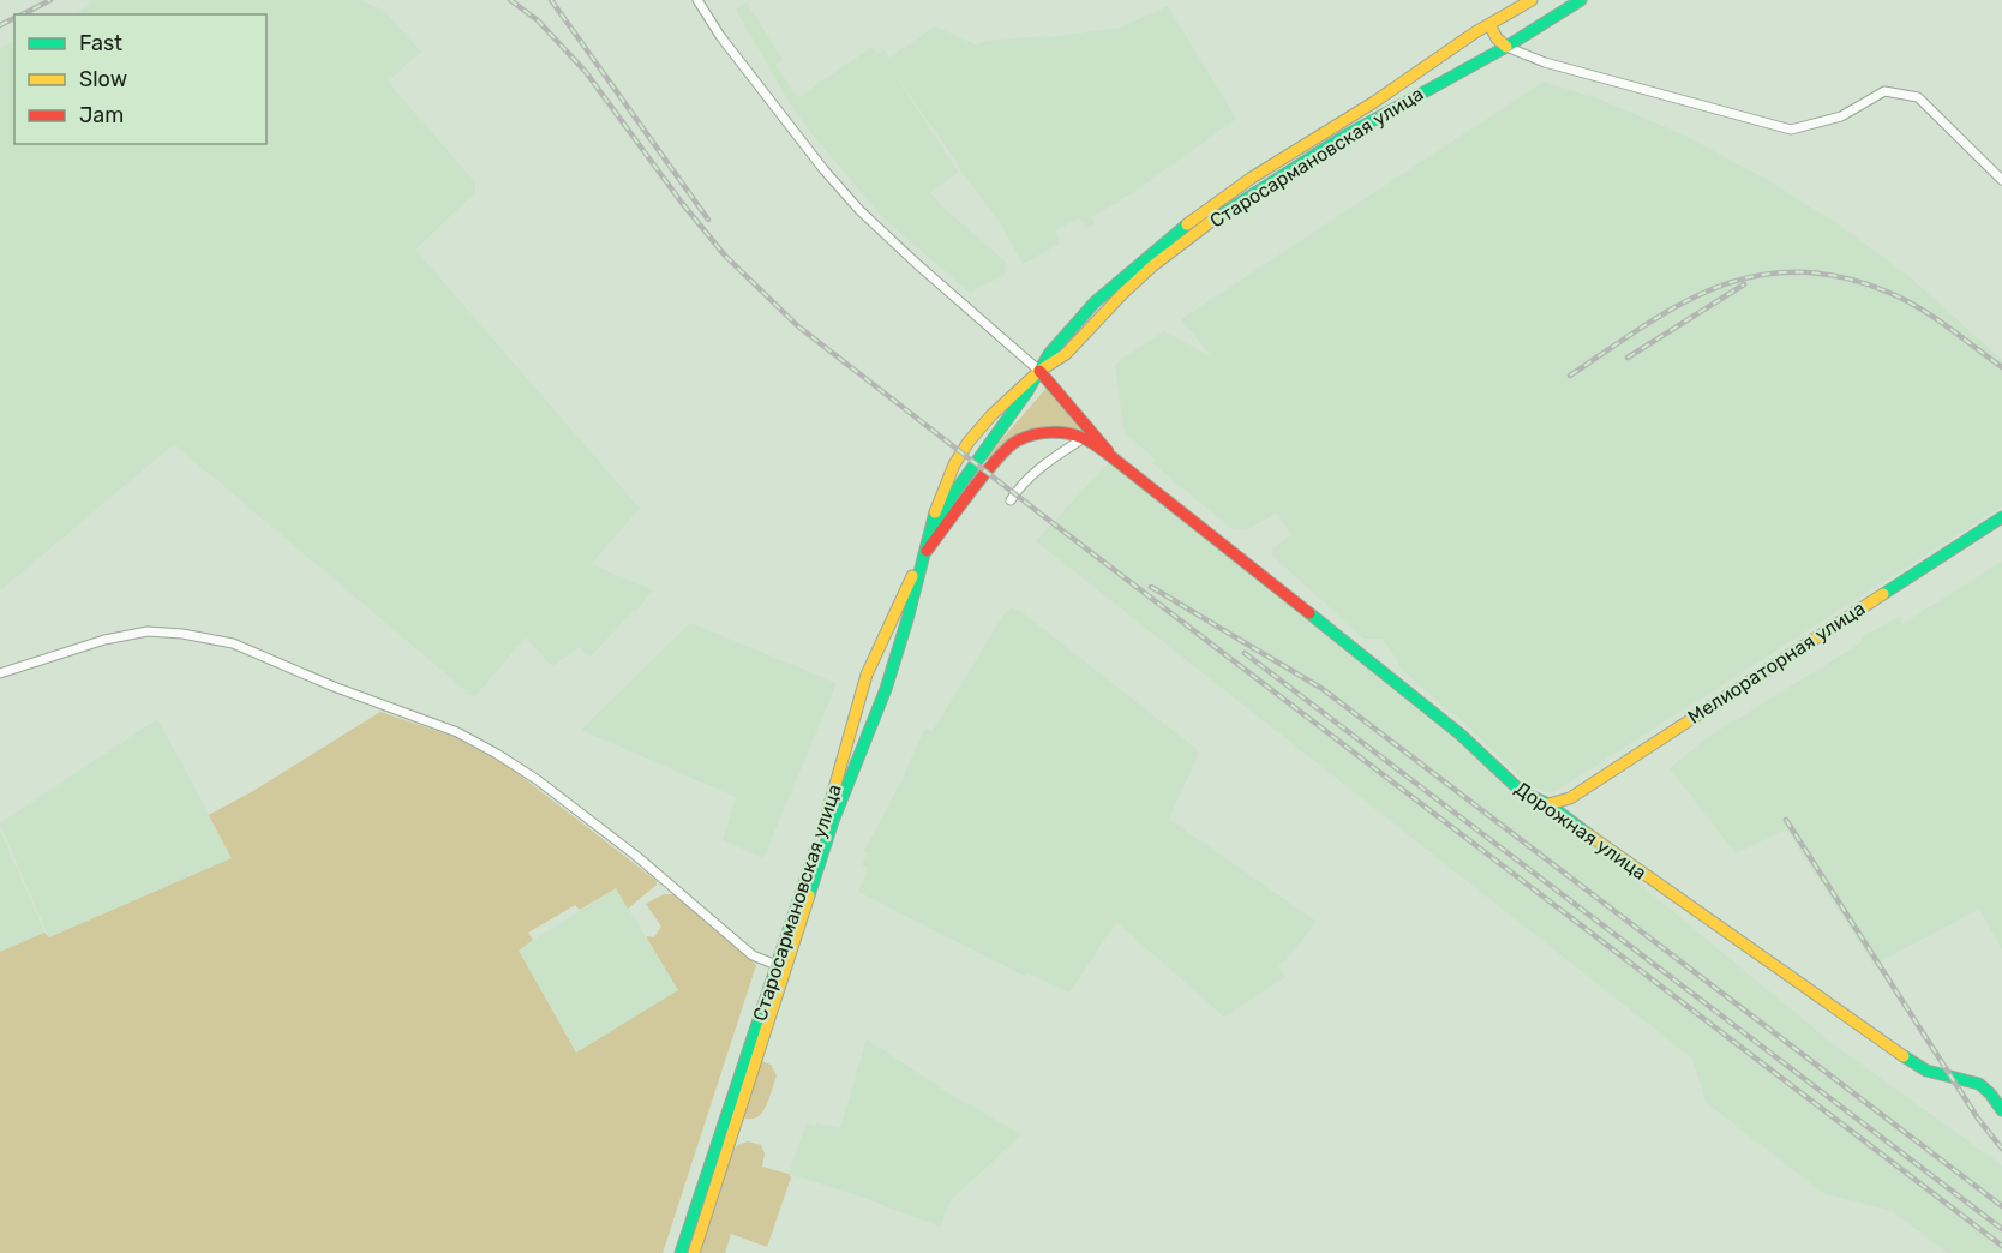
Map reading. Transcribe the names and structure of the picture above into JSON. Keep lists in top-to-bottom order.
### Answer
{
  "streets": {
    "main road": ["Старосармановская улица", "Мелиораторная улица", "Дорожная улица"]
  },
  "crossings": [
    ["Мелиораторная улица", "Дорожная улица"]
  ],
  "legend": ["Fast", "Slow", "Jam"]
}
